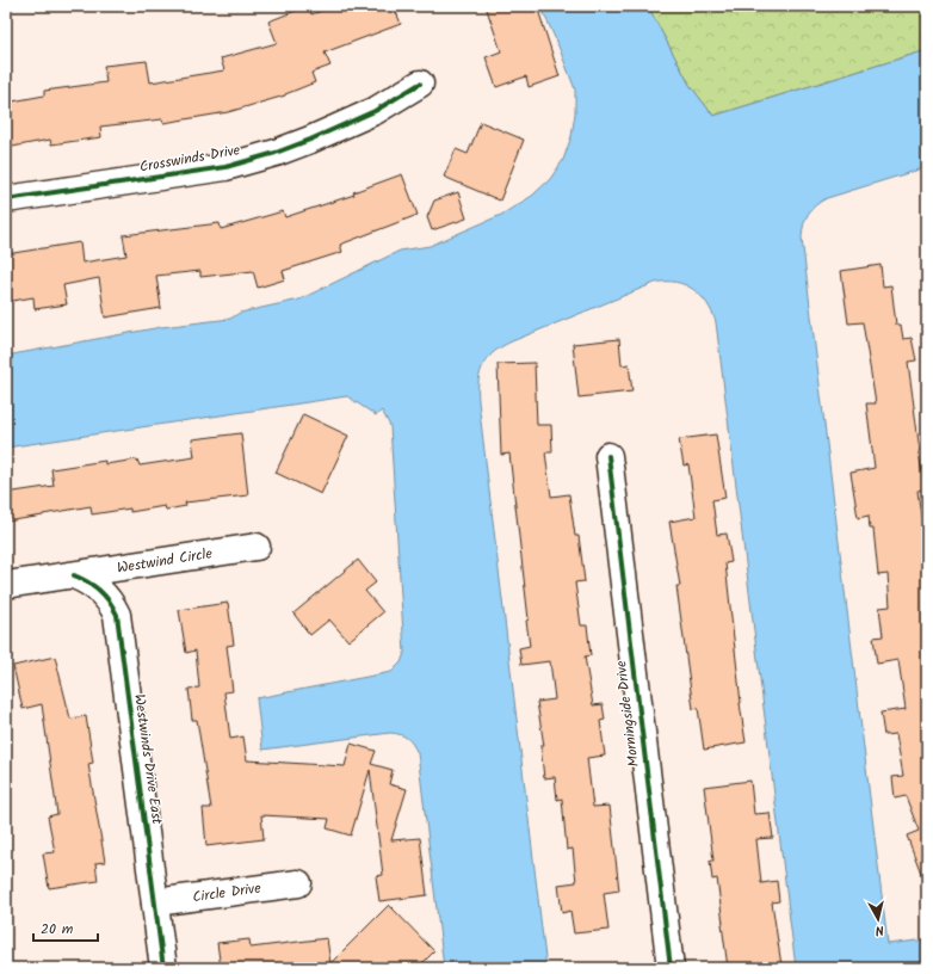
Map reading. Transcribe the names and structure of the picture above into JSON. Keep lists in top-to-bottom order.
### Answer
{
  "streets": {
    "street": [
      "Crosswinds Drive",
      "Westwind Circle",
      "Morningside Drive",
      "Westwinds Drive East",
      "Circle Drive"
    ]
  },
  "crossings": [
    ["Westwind Circle", "Westwinds Drive East"],
    ["Westwinds Drive East", "Circle Drive"]
  ],
  "scale_bar": "20 m",
  "north": "bottom"
}
